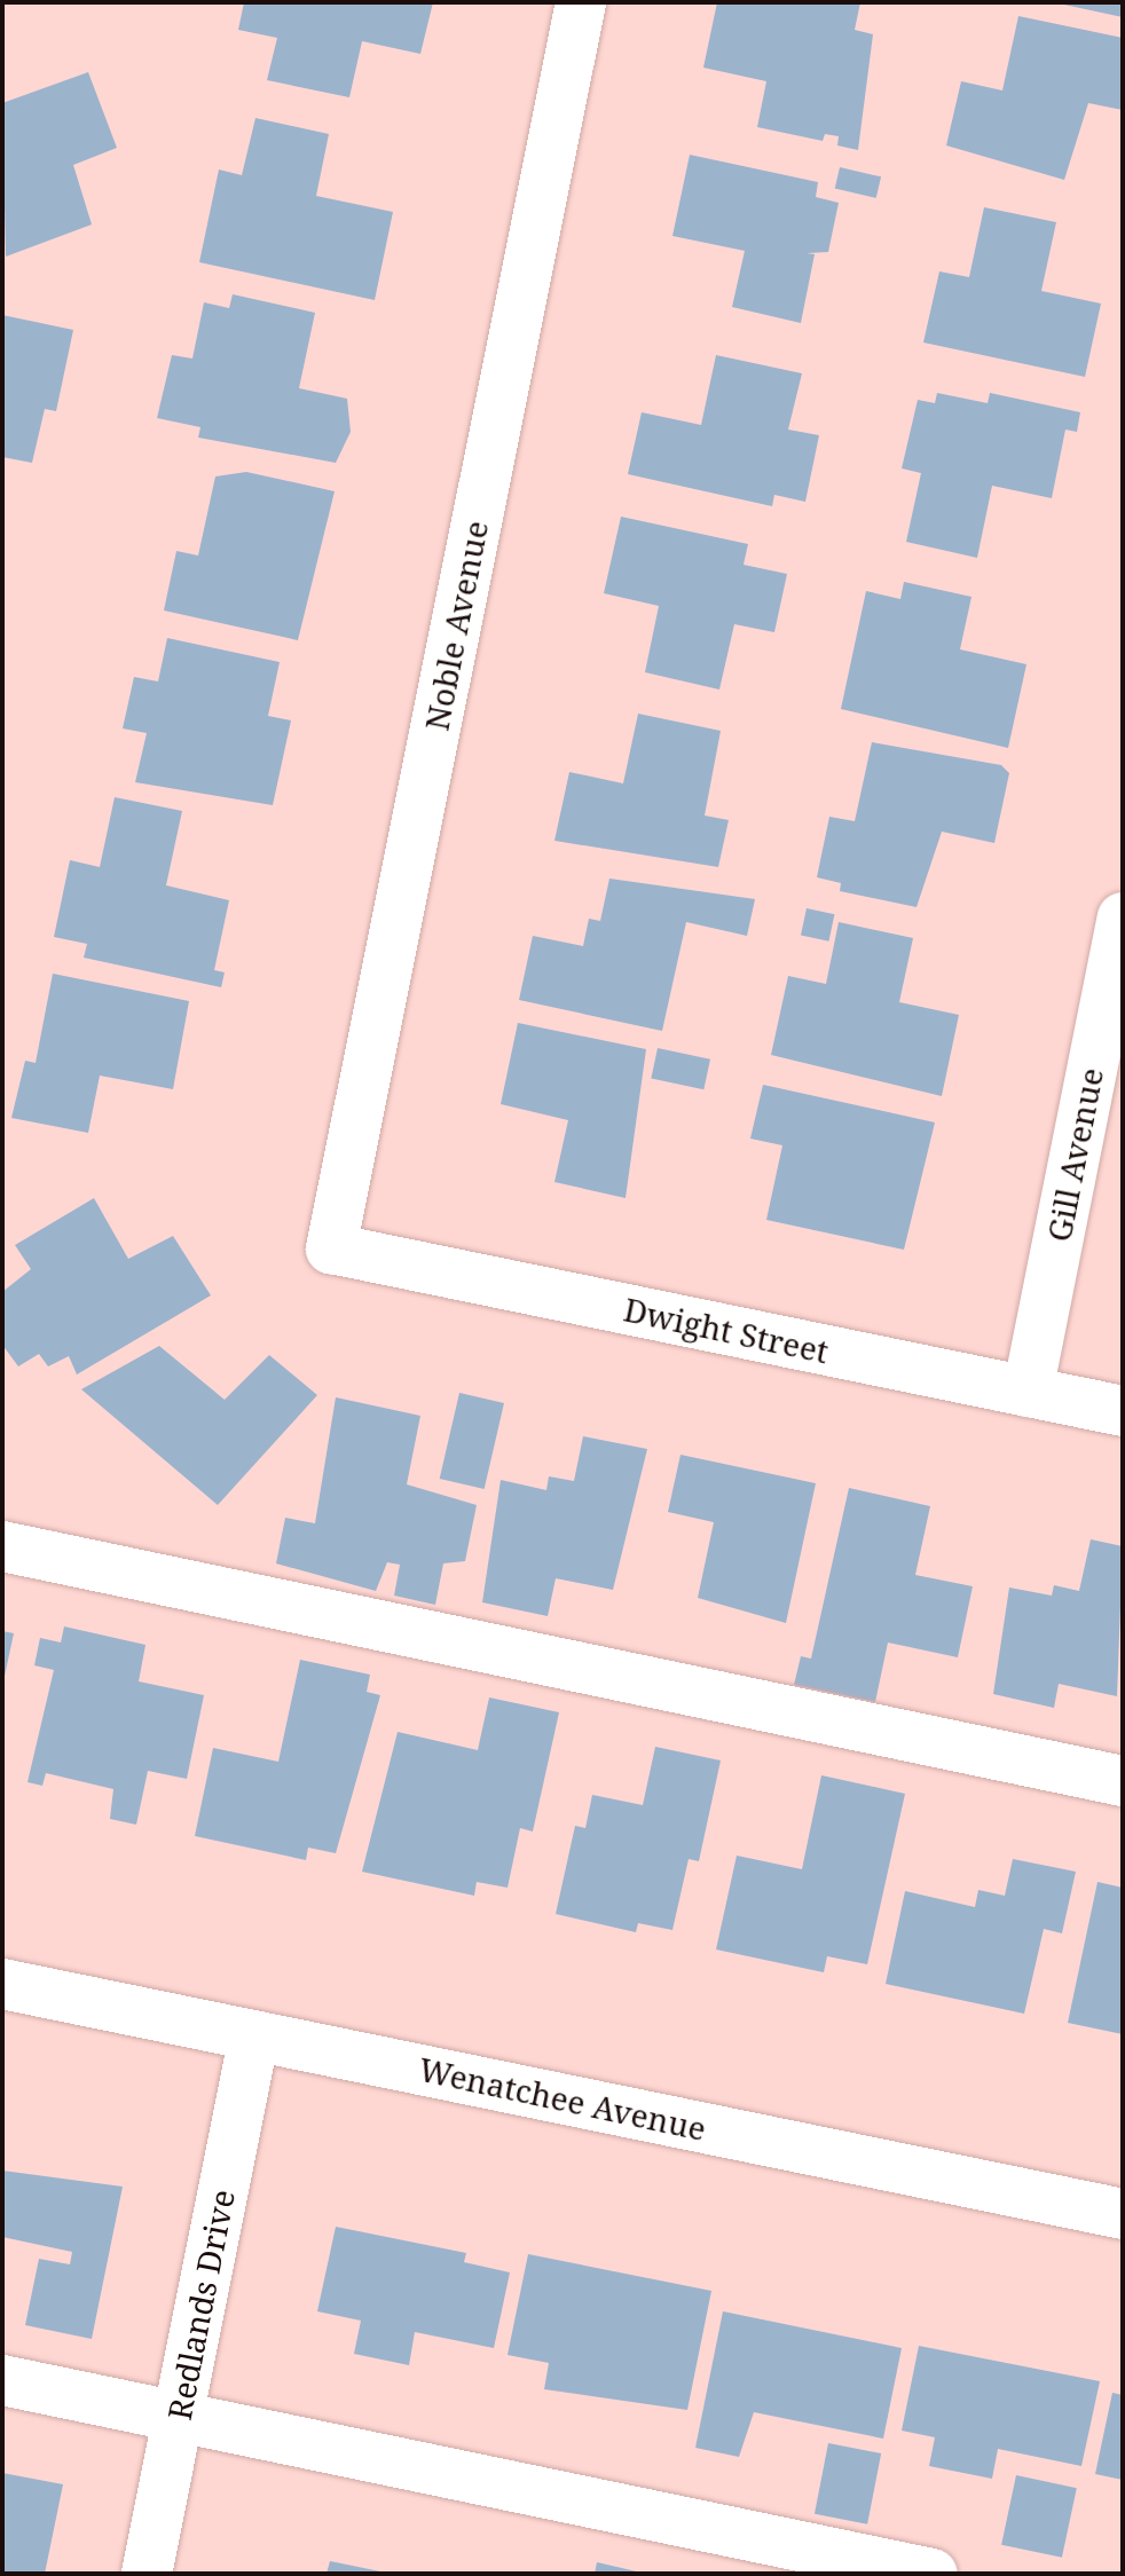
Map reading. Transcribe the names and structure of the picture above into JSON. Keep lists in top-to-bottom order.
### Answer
{
  "streets": {
    "street": [
      "Noble Avenue",
      "Gill Avenue",
      "Dwight Street",
      "Wenatchee Avenue",
      "Redlands Drive"
    ]
  },
  "crossings": [
    ["Noble Avenue", "Dwight Street"],
    ["Gill Avenue", "Dwight Street"],
    ["Wenatchee Avenue", "Redlands Drive"]
  ]
}
